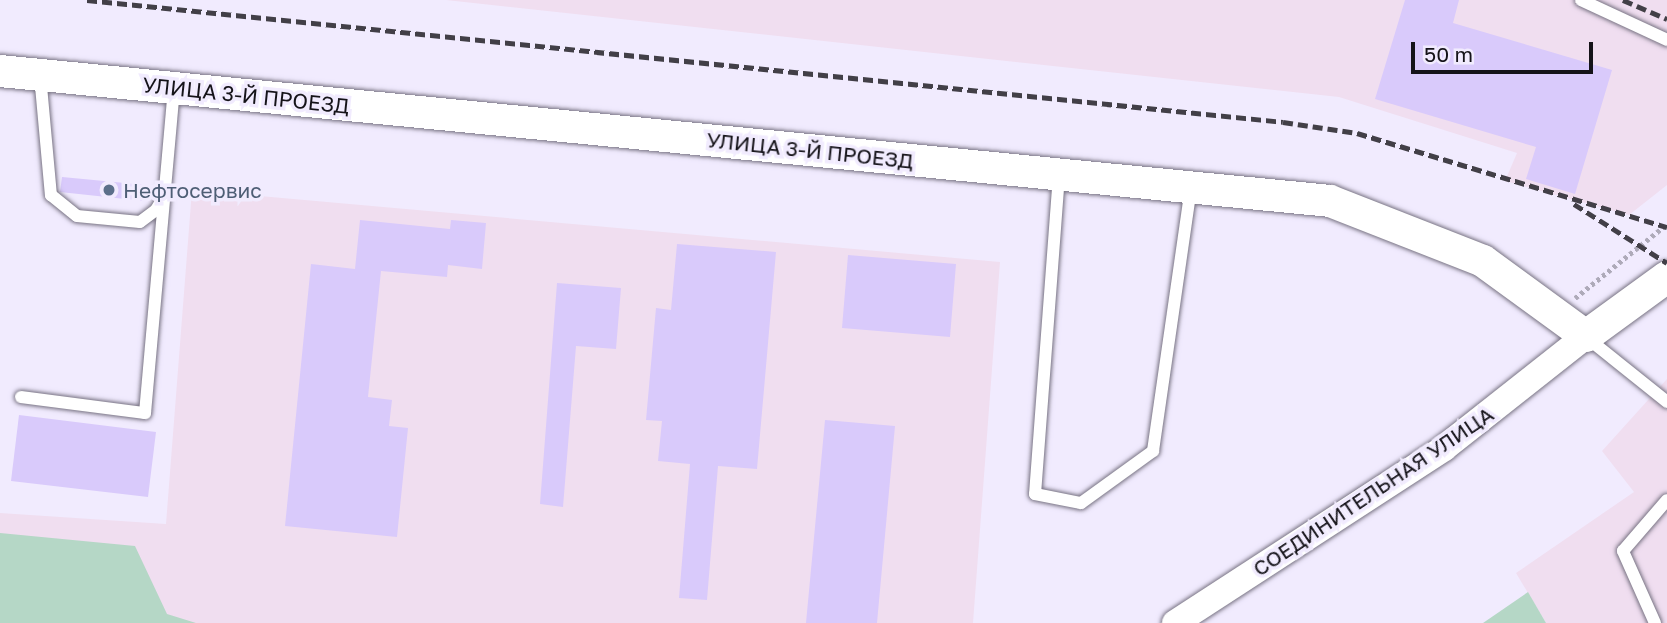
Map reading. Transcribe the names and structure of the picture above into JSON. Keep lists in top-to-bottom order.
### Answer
{
  "streets": {
    "street": ["УЛИЦА 3-Й ПРОЕЗД", "СОЕДИНИТЕЛЬНАЯ УЛИЦА"]
  },
  "crossings": [
    ["УЛИЦА 3-Й ПРОЕЗД", "СОЕДИНИТЕЛЬНАЯ УЛИЦА"]
  ],
  "places": ["Нефтосервис"],
  "scale_bar": "50 m"
}
